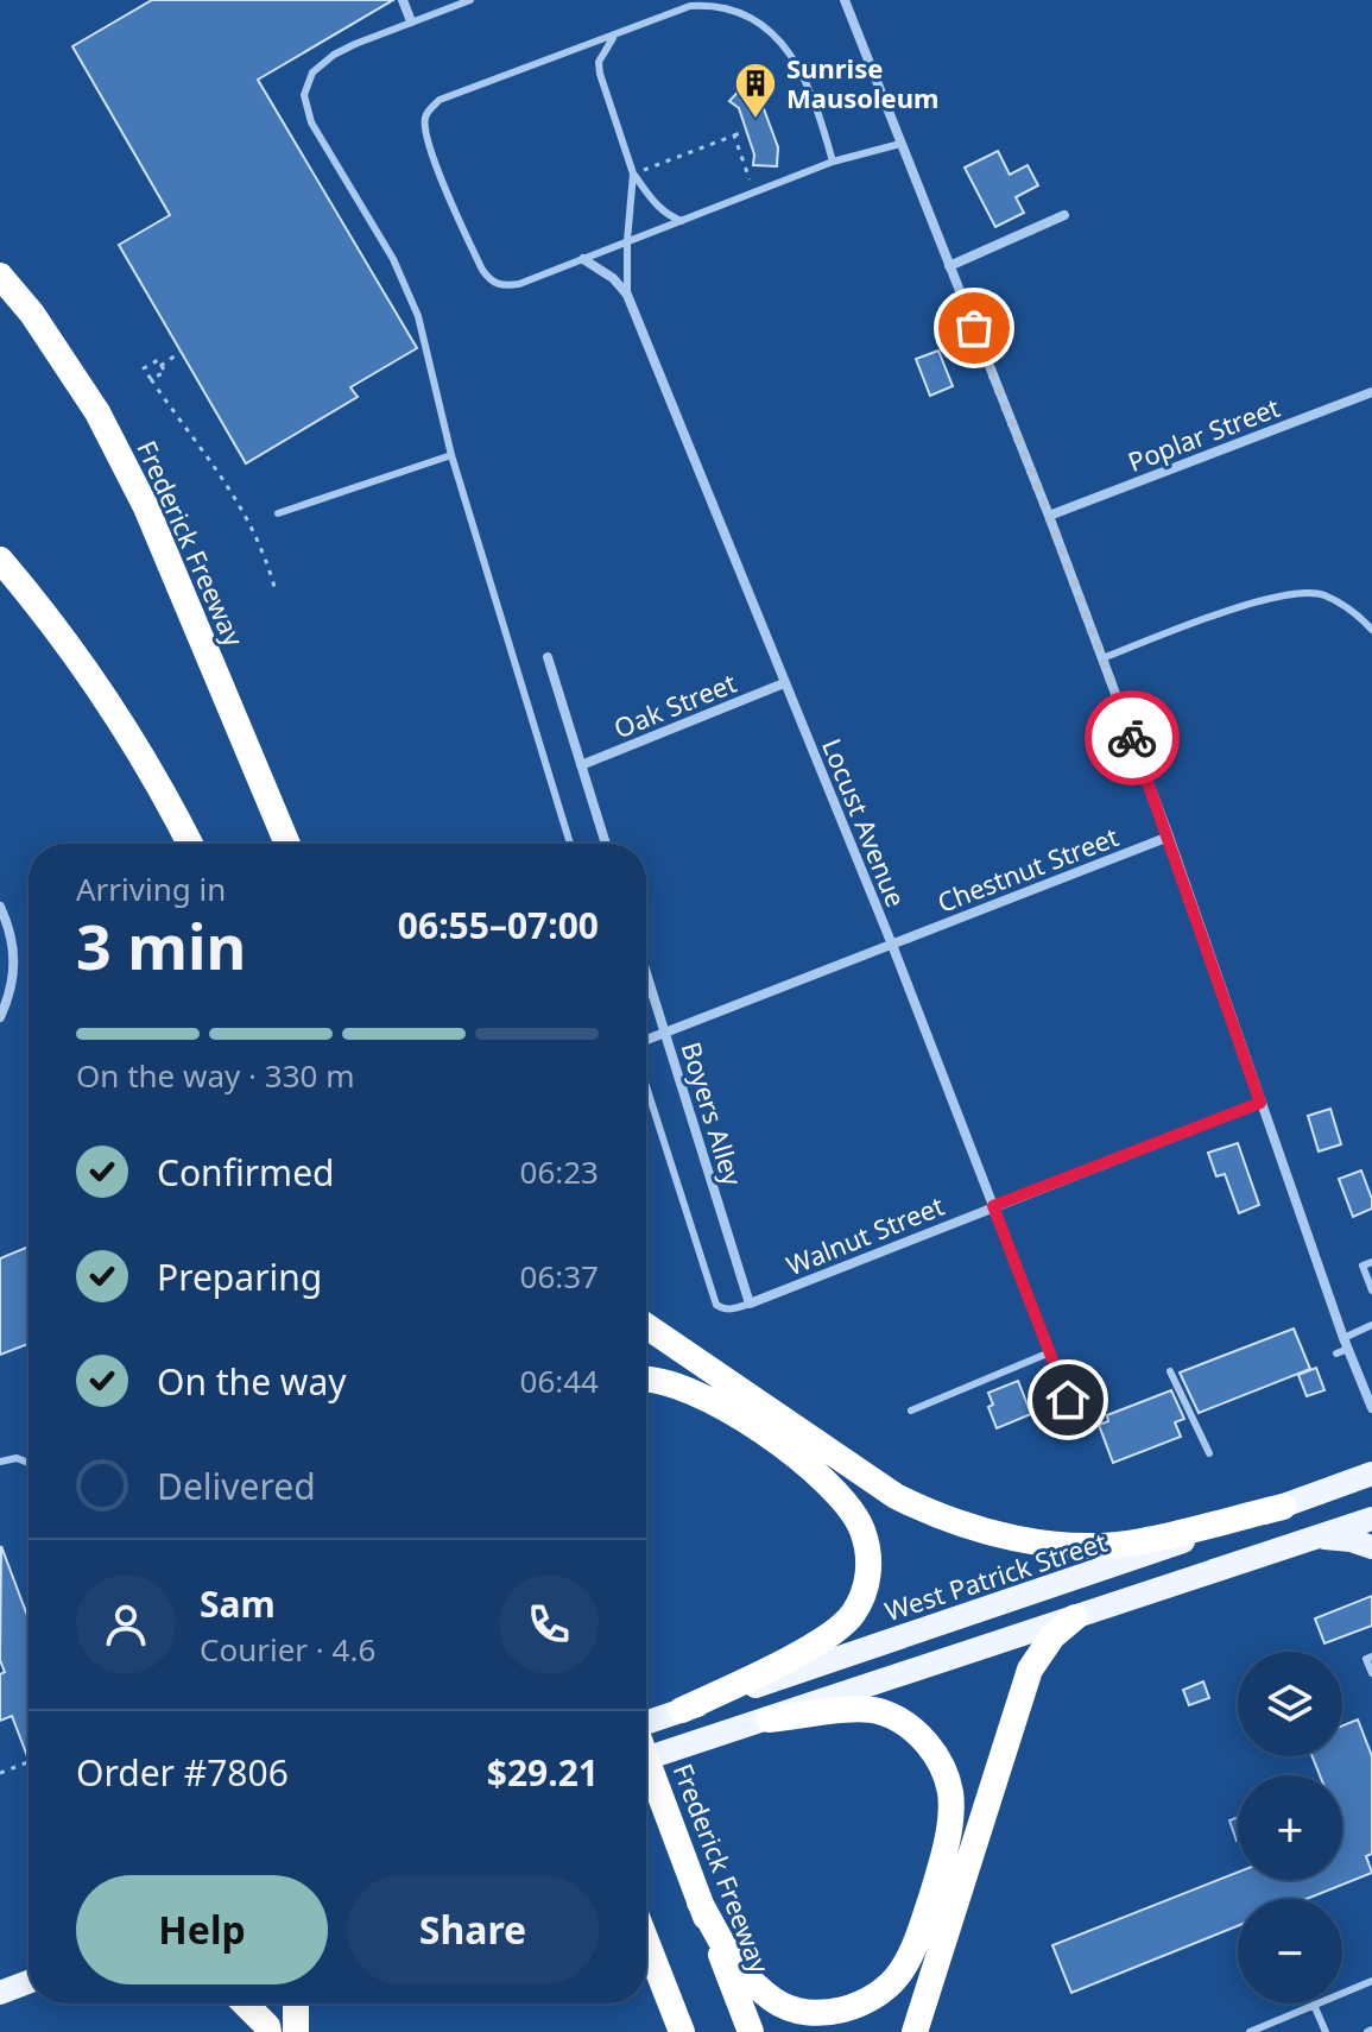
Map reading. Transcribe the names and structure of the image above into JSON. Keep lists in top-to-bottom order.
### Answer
{
  "streets": {
    "highway": ["Frederick Freeway"],
    "main road": ["West Patrick Street"],
    "street": [
      "Poplar Street",
      "Oak Street",
      "Locust Avenue",
      "Chestnut Street",
      "Boyers Alley",
      "Walnut Street"
    ]
  },
  "crossings": [
    ["Oak Street", "Locust Avenue"],
    ["Locust Avenue", "Chestnut Street"],
    ["Locust Avenue", "Walnut Street"],
    ["Chestnut Street", "Boyers Alley"],
    ["Boyers Alley", "Walnut Street"]
  ],
  "places": {
    "building": ["Sunrise Mausoleum"]
  },
  "page": {
    "heading": ["3 min", "Arriving in", "06:55–07:00"],
    "panel": [
      "Sam",
      "Courier · 4.6",
      "Order #7806",
      "$29.21"
    ],
    "bar": "On the way · 330 m",
    "list": [
      ["Confirmed", "06:23"],
      ["Preparing", "06:37"],
      ["On the way", "06:44"],
      "Delivered"
    ],
    "map_buttons": ["+", "−"],
    "buttons": ["Help", "Share"]
  }
}
